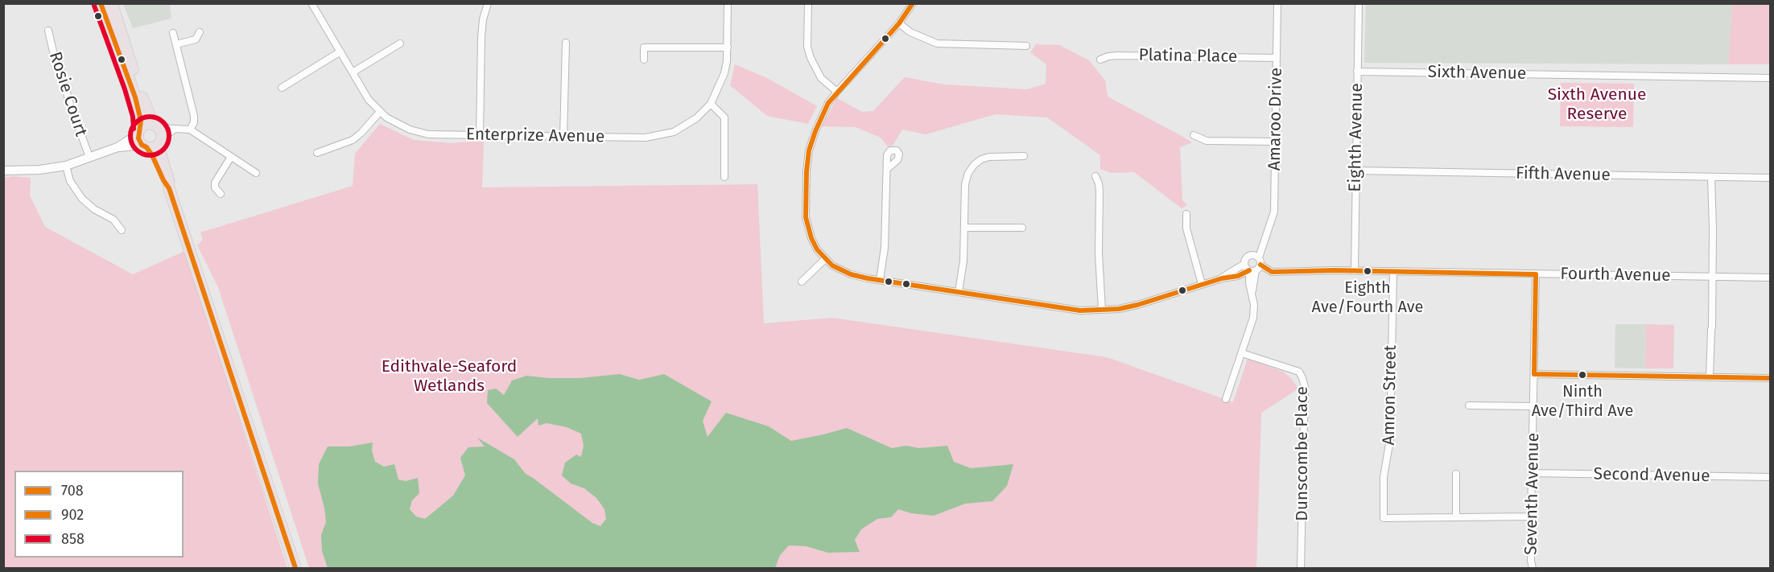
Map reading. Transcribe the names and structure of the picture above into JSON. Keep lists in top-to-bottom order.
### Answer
{
  "streets": {
    "street": [
      "Platina Place",
      "Sixth Avenue",
      "Rosie Court",
      "Amaroo Drive",
      "Enterprize Avenue",
      "Eighth Avenue",
      "Fifth Avenue",
      "Fourth Avenue",
      "Amron Street",
      "Dunscombe Place",
      "Second Avenue",
      "Seventh Avenue"
    ]
  },
  "crossings": [
    ["Platina Place", "Amaroo Drive"],
    ["Sixth Avenue", "Eighth Avenue"],
    ["Amaroo Drive", "Fourth Avenue"],
    ["Eighth Avenue", "Fifth Avenue"],
    ["Eighth Avenue", "Fourth Avenue"],
    ["Fourth Avenue", "Amron Street"],
    ["Fourth Avenue", "Seventh Avenue"],
    ["Second Avenue", "Seventh Avenue"]
  ],
  "parks": ["Sixth Avenue Reserve", "Edithvale-Seaford Wetlands"],
  "places": ["Eighth Ave/Fourth Ave", "Ninth Ave/Third Ave"],
  "lines": ["transit line 708", "transit line 902", "transit line 858"],
  "legend": ["708", "902", "858"]
}
